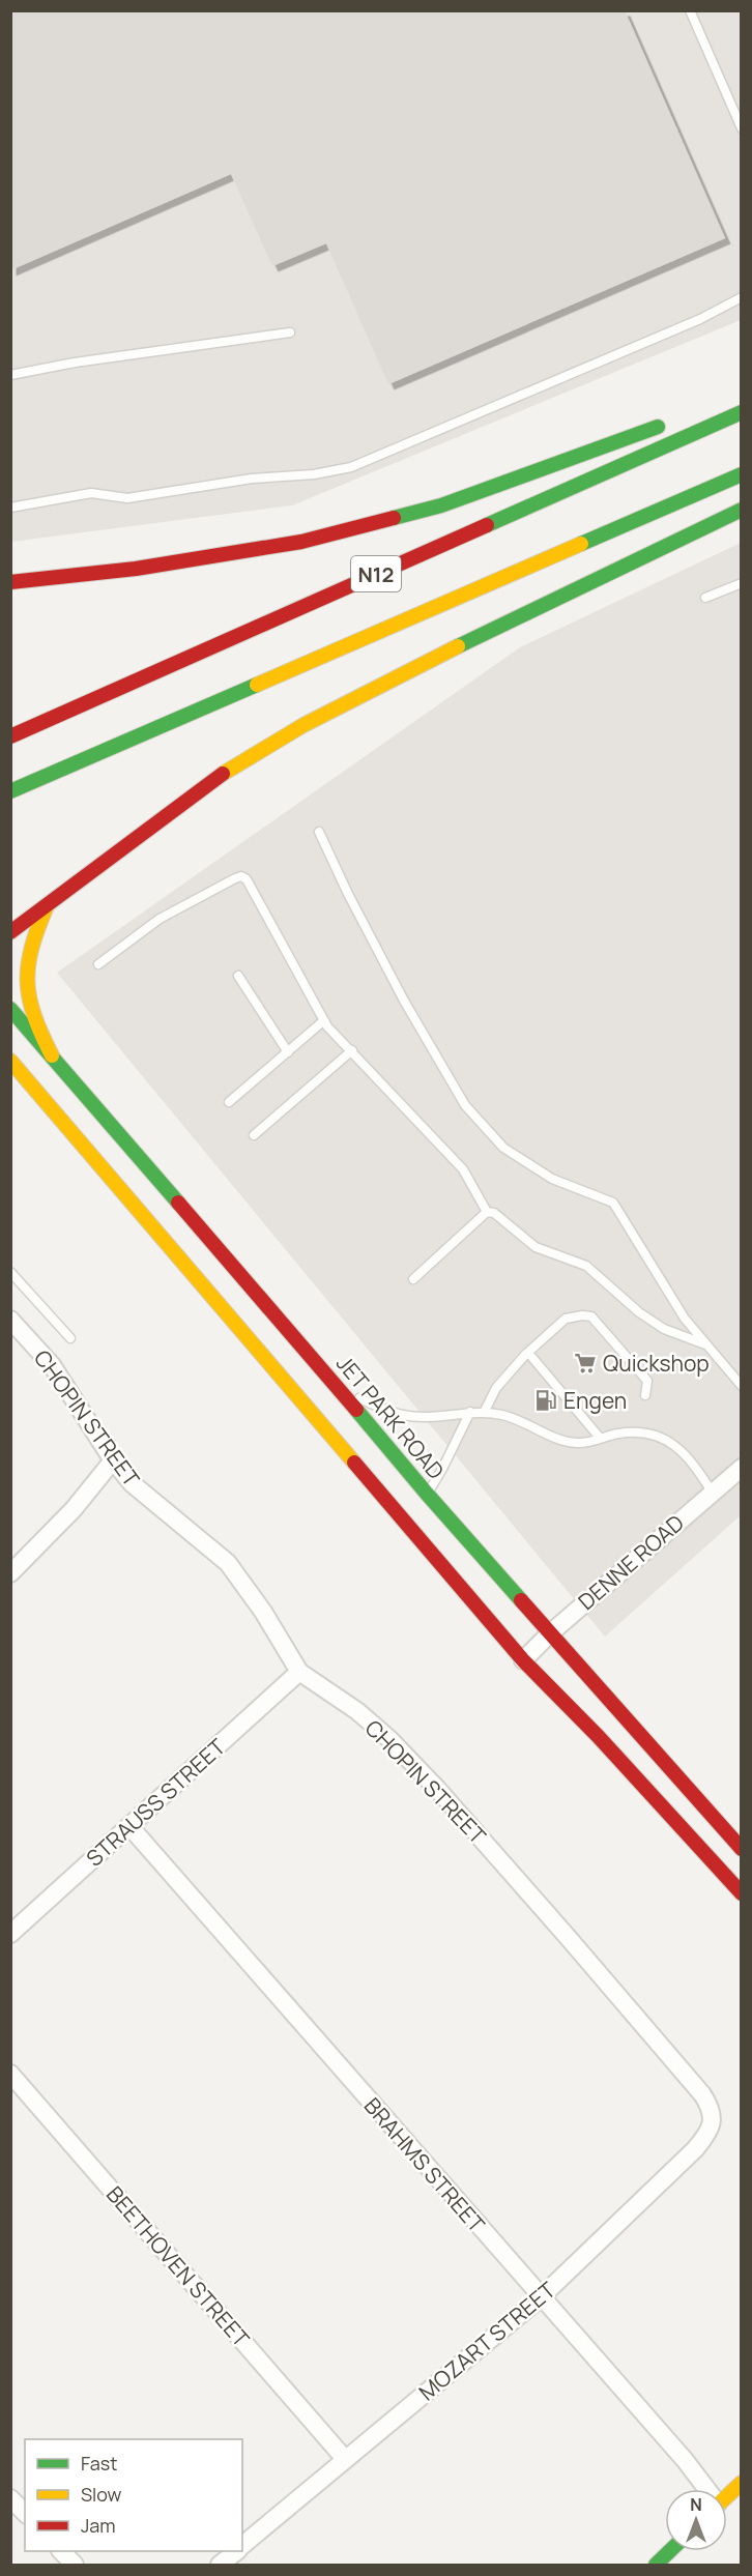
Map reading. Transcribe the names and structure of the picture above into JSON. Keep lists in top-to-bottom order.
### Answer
{
  "streets": {
    "main road": ["N12", "JET PARK ROAD"],
    "street": [
      "CHOPIN STREET",
      "DENNE ROAD",
      "STRAUSS STREET",
      "BRAHMS STREET",
      "BEETHOVEN STREET",
      "MOZART STREET"
    ]
  },
  "crossings": [
    ["JET PARK ROAD", "DENNE ROAD"],
    ["CHOPIN STREET", "STRAUSS STREET"],
    ["CHOPIN STREET", "MOZART STREET"],
    ["STRAUSS STREET", "BRAHMS STREET"],
    ["BRAHMS STREET", "MOZART STREET"],
    ["BEETHOVEN STREET", "MOZART STREET"]
  ],
  "places": {
    "supermarket": ["Quickshop"],
    "fuel station": ["Engen"]
  },
  "legend": ["Fast", "Slow", "Jam"],
  "north": "top"
}
